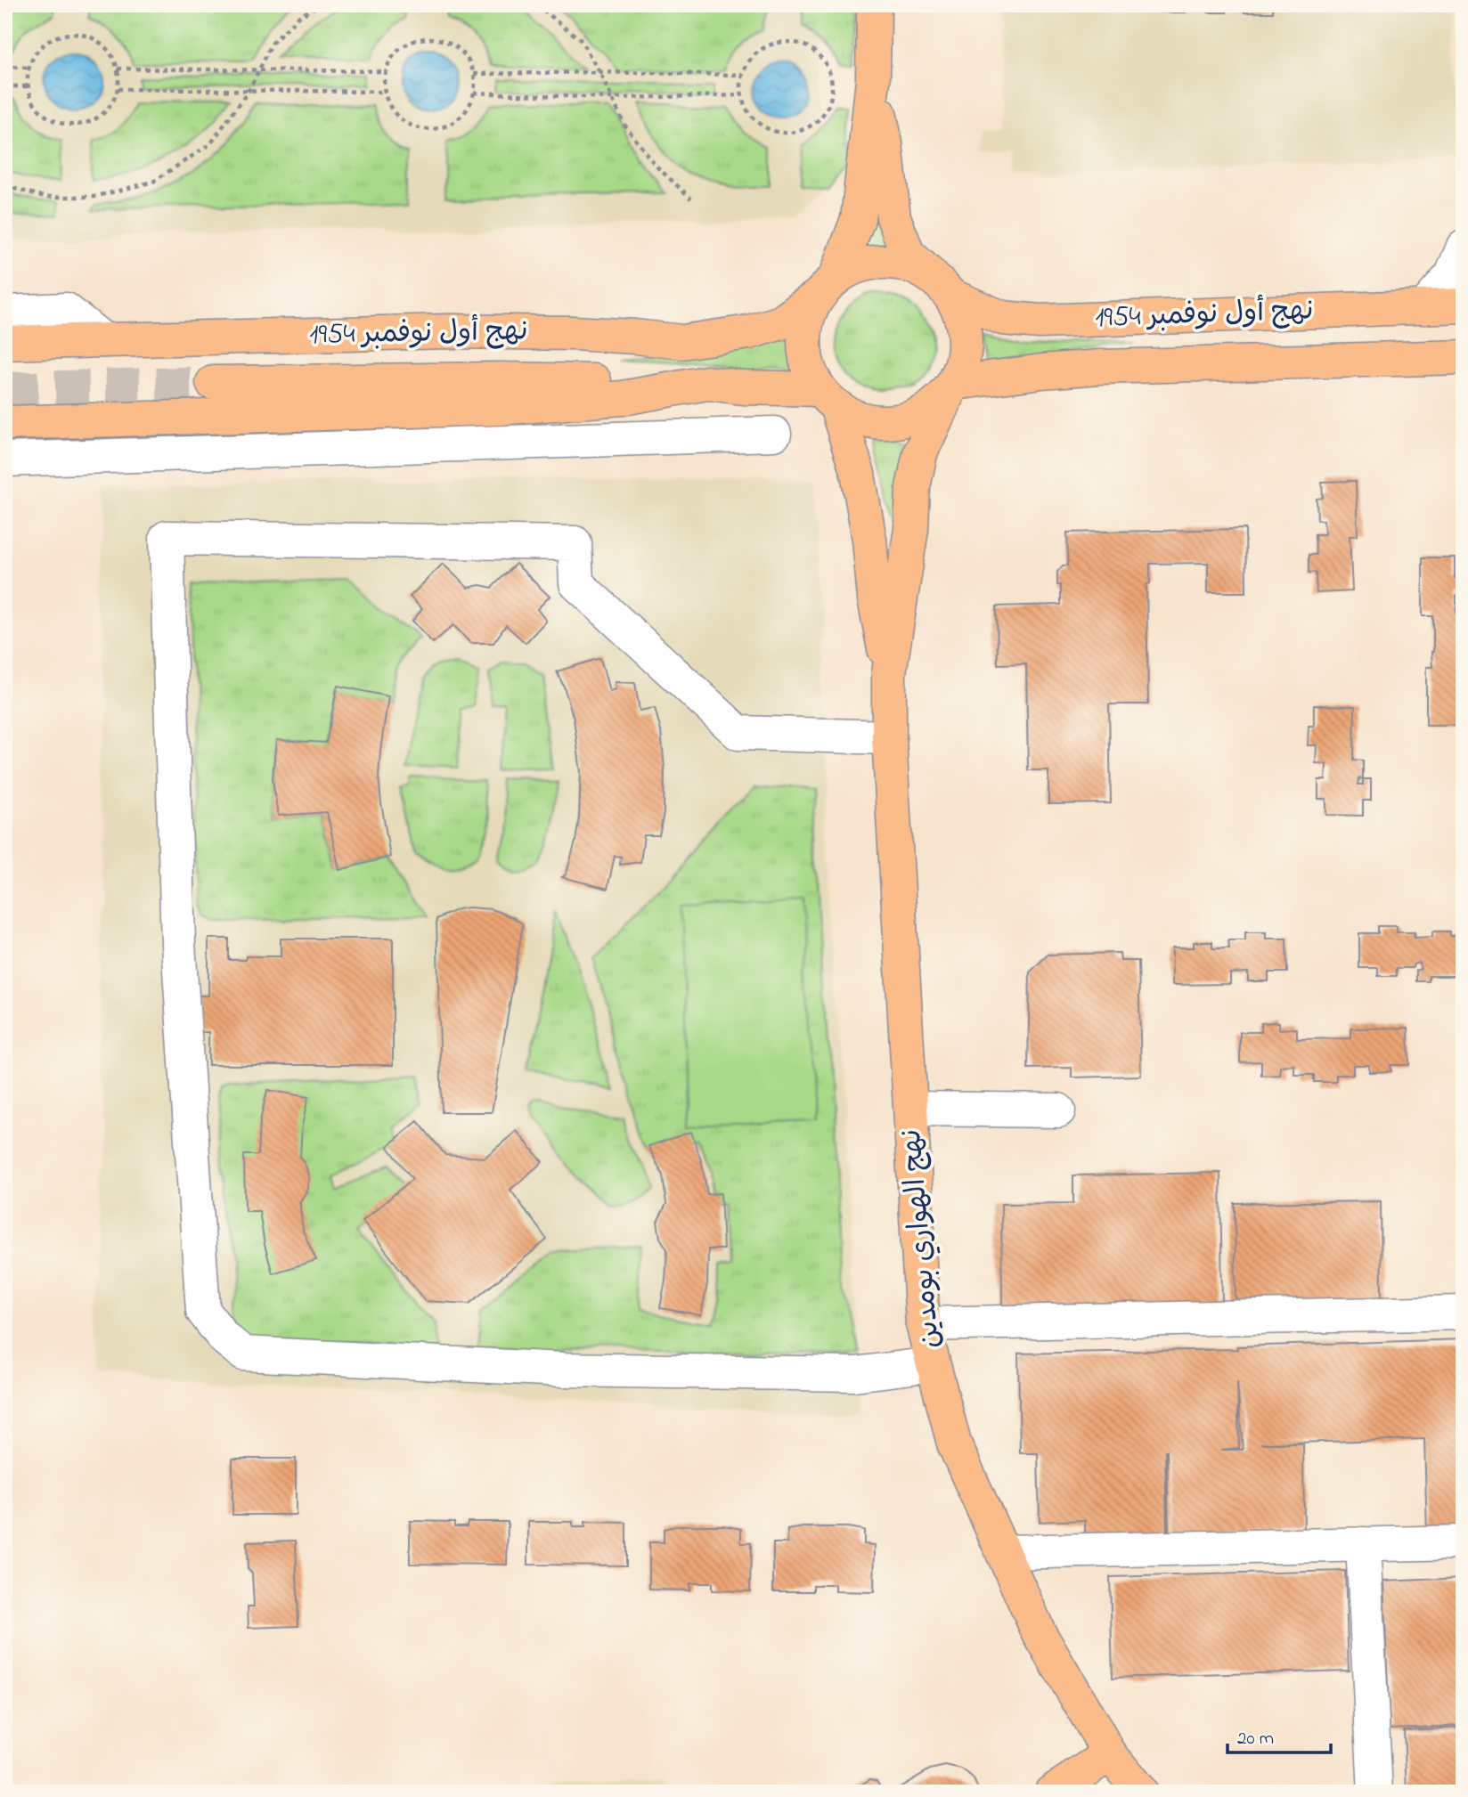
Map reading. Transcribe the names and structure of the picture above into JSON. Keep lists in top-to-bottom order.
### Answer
{
  "streets": {
    "main road": ["نهج أول نوفمبر 1954", "نهج الهواري بومدين"]
  },
  "scale_bar": "20 m"
}
